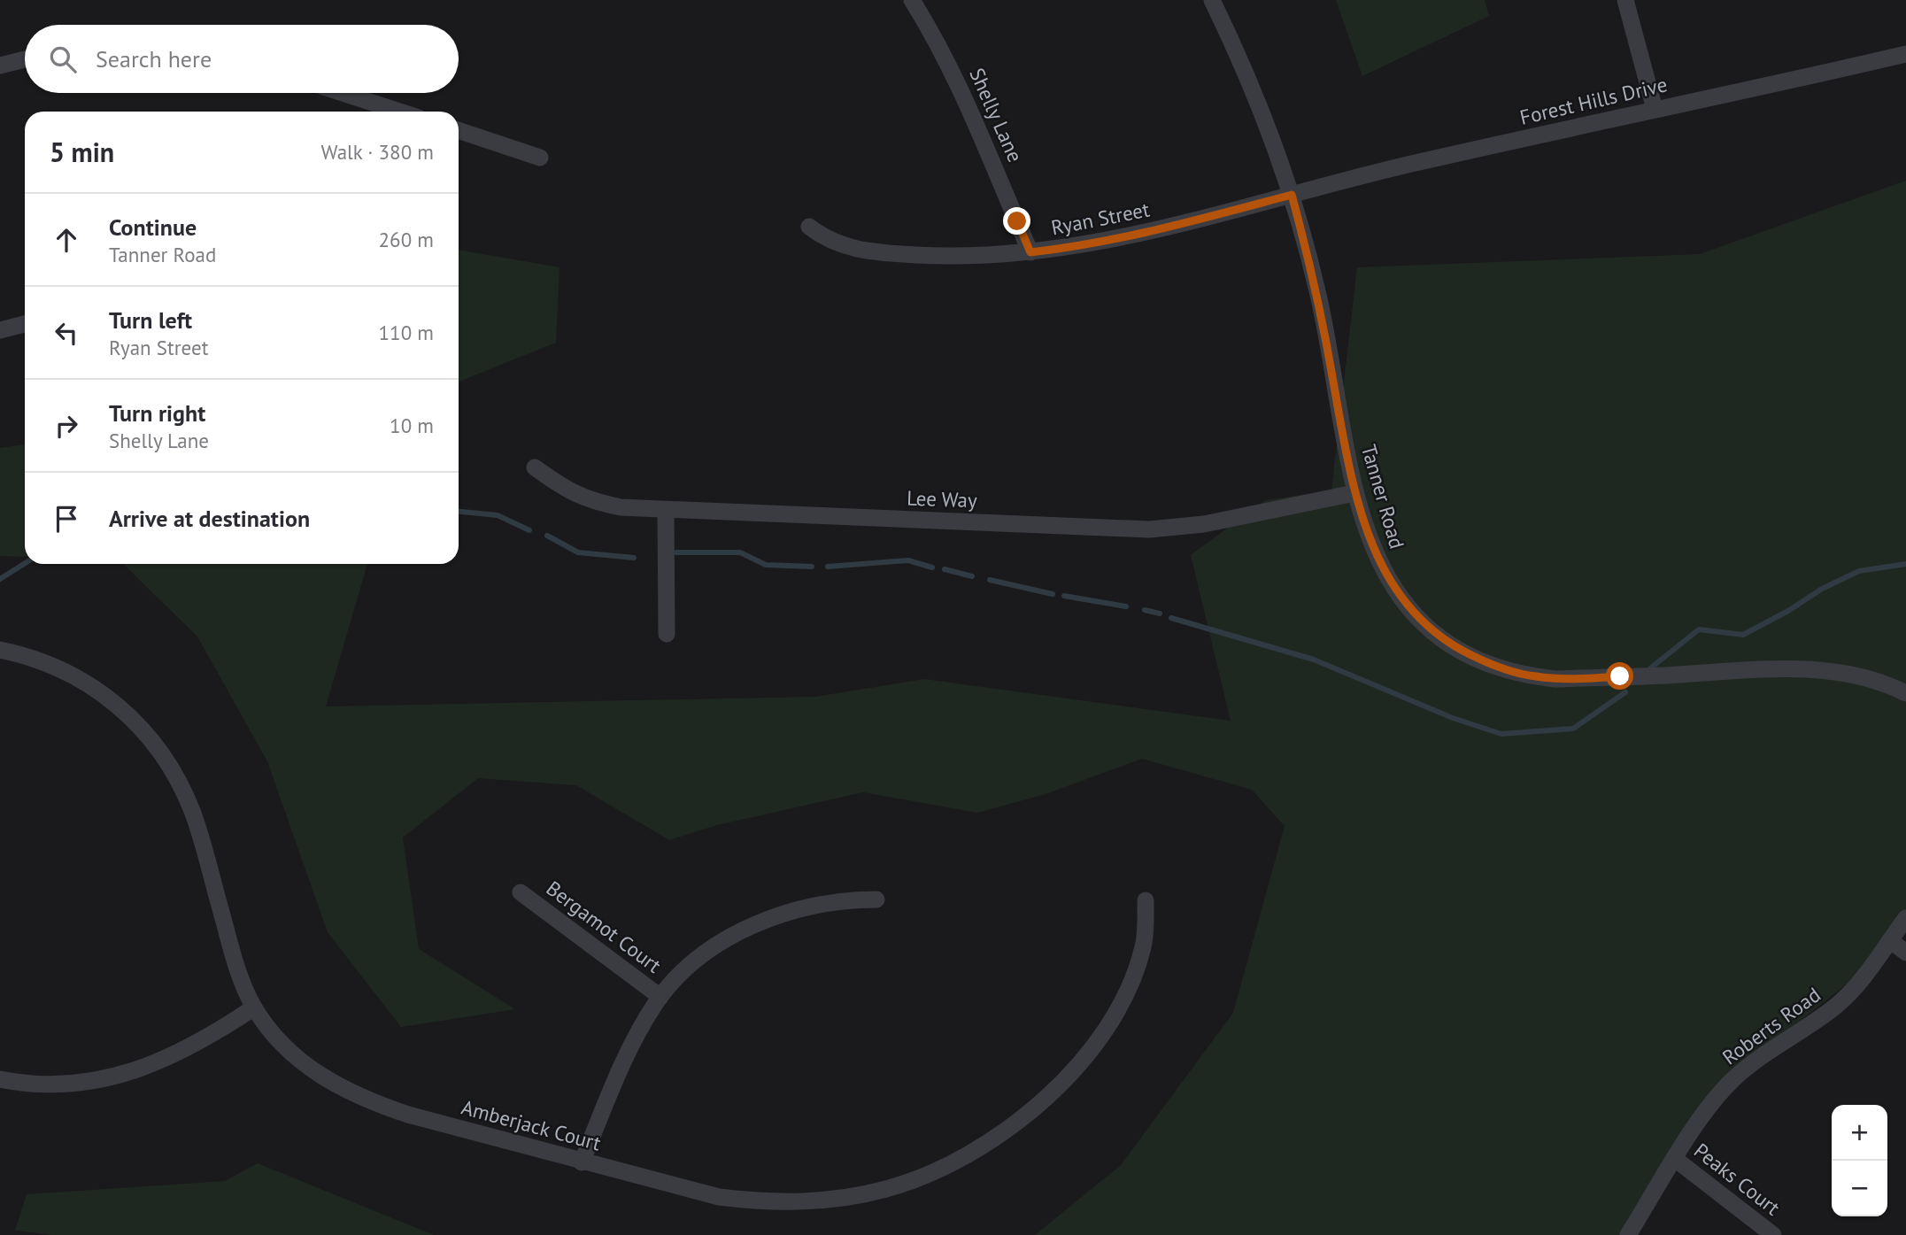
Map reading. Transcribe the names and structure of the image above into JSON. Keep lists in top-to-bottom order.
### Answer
{
  "streets": {
    "street": [
      "Forest Hills Drive",
      "Shelly Lane",
      "Ryan Street",
      "Tanner Road",
      "Lee Way",
      "Bergamot Court",
      "Roberts Road",
      "Amberjack Court",
      "Peaks Court"
    ]
  },
  "crossings": [
    ["Forest Hills Drive", "Ryan Street"],
    ["Forest Hills Drive", "Tanner Road"],
    ["Shelly Lane", "Ryan Street"],
    ["Ryan Street", "Tanner Road"],
    ["Tanner Road", "Lee Way"],
    ["Roberts Road", "Peaks Court"]
  ],
  "page": {
    "search": "Search here",
    "heading": ["5 min", "Walk · 380 m"],
    "list": [
      ["Continue", "Tanner Road", "260 m"],
      ["Turn left", "Ryan Street", "110 m"],
      ["Turn right", "Shelly Lane", "10 m"],
      "Arrive at destination"
    ],
    "map_buttons": ["+", "−"]
  }
}
